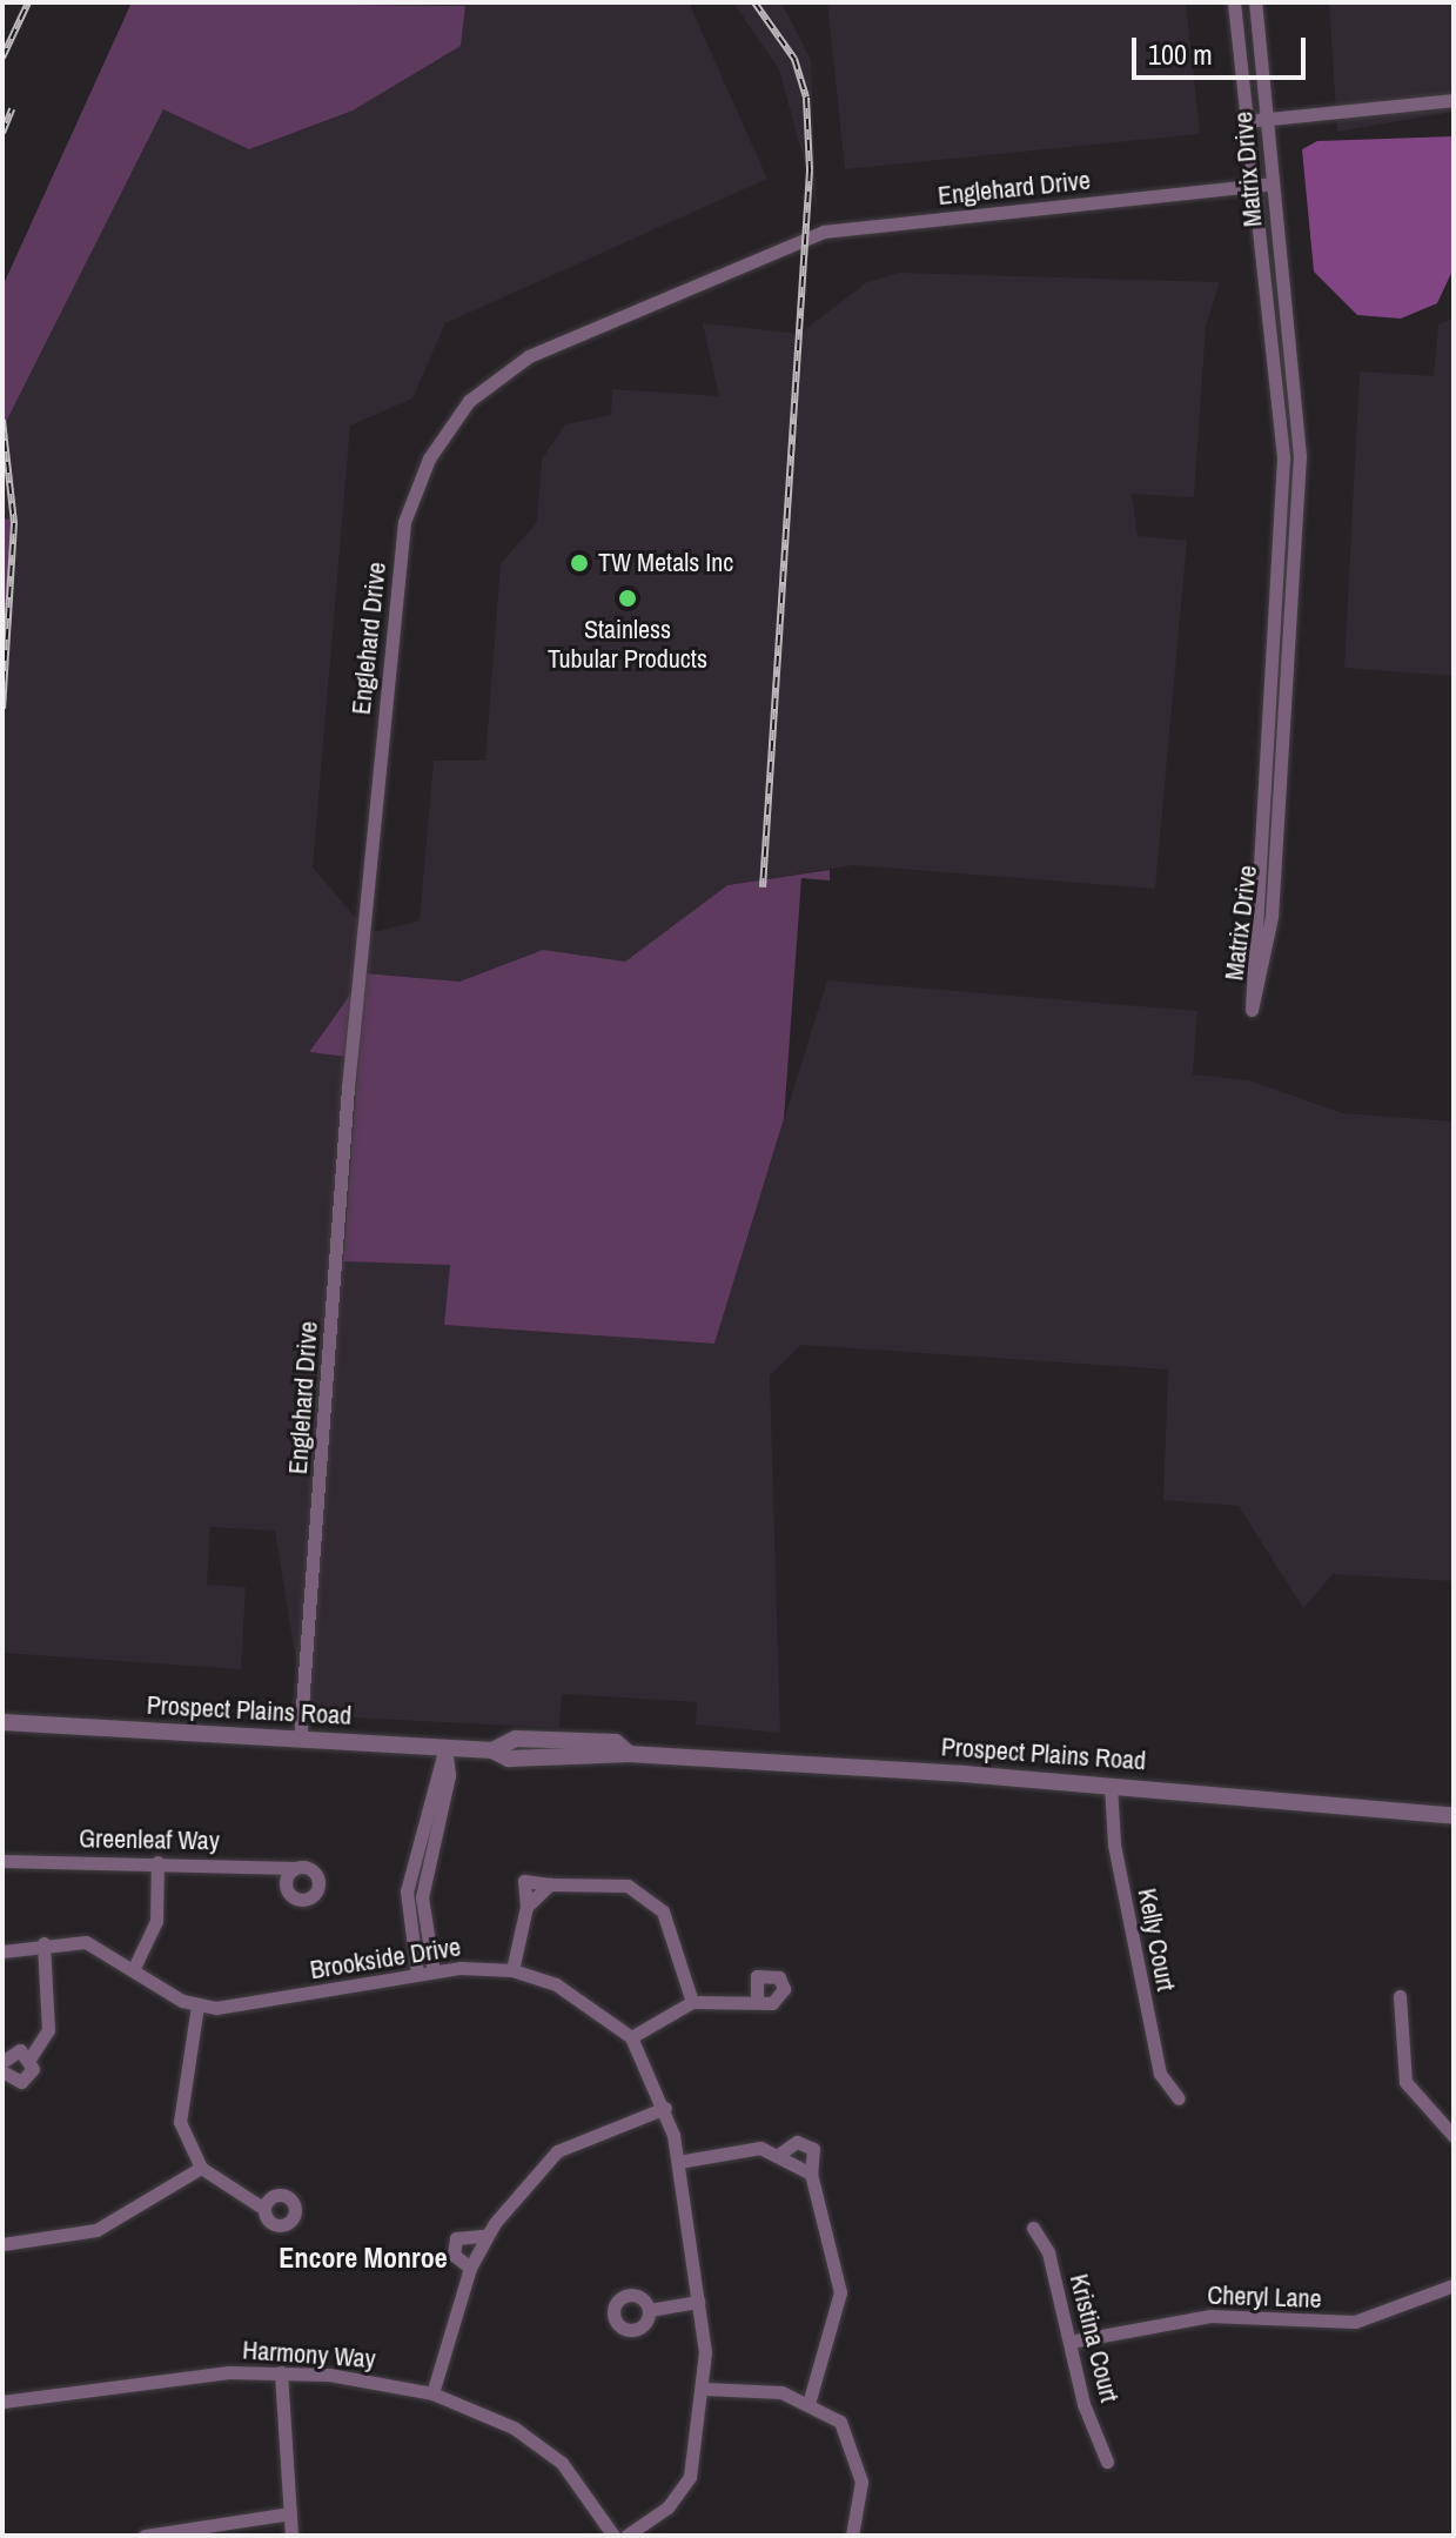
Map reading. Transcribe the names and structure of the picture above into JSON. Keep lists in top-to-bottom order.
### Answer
{
  "streets": {
    "street": [
      "Matrix Drive",
      "Englehard Drive",
      "Prospect Plains Road",
      "Greenleaf Way",
      "Kelly Court",
      "Brookside Drive",
      "Cheryl Lane",
      "Kristina Court",
      "Harmony Way"
    ]
  },
  "crossings": [
    ["Matrix Drive", "Englehard Drive"],
    ["Englehard Drive", "Prospect Plains Road"],
    ["Prospect Plains Road", "Kelly Court"],
    ["Cheryl Lane", "Kristina Court"]
  ],
  "districts": ["Encore Monroe"],
  "places": ["TW Metals Inc", "Stainless Tubular Products"],
  "scale_bar": "100 m"
}
